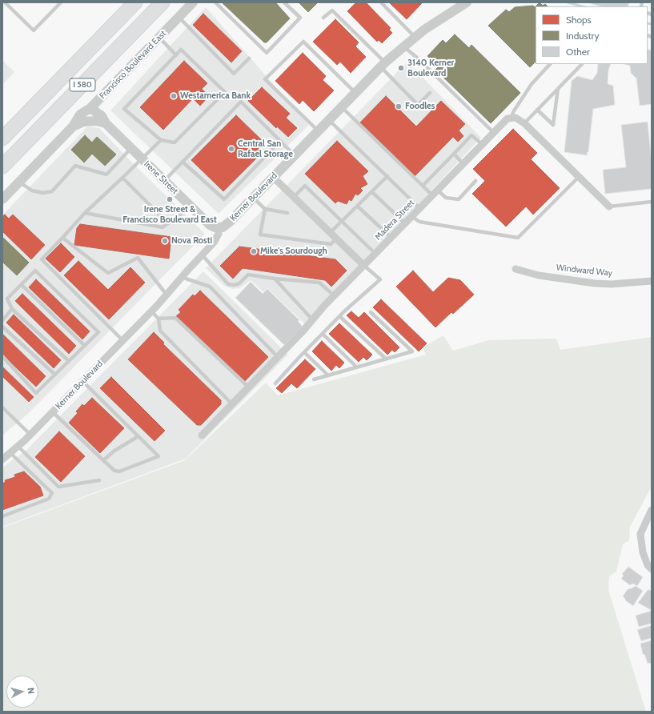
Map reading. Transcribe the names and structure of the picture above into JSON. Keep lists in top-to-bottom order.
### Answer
{
  "streets": {
    "highway": ["I 580"],
    "street": [
      "Francisco Boulevard East",
      "Irene Street",
      "Kerner Boulevard",
      "Madera Street",
      "Windward Way"
    ]
  },
  "crossings": [
    ["Francisco Boulevard East", "Irene Street"],
    ["Irene Street", "Kerner Boulevard"]
  ],
  "places": [
    "3140 Kerner Boulevard",
    "Westamerica Bank",
    "Foodles",
    "Central San Rafael Storage",
    "Irene Street & Francisco Boulevard East",
    "Nova Rosti",
    "Mike's Sourdough"
  ],
  "legend": ["Shops", "Industry", "Other"],
  "north": "right"
}
